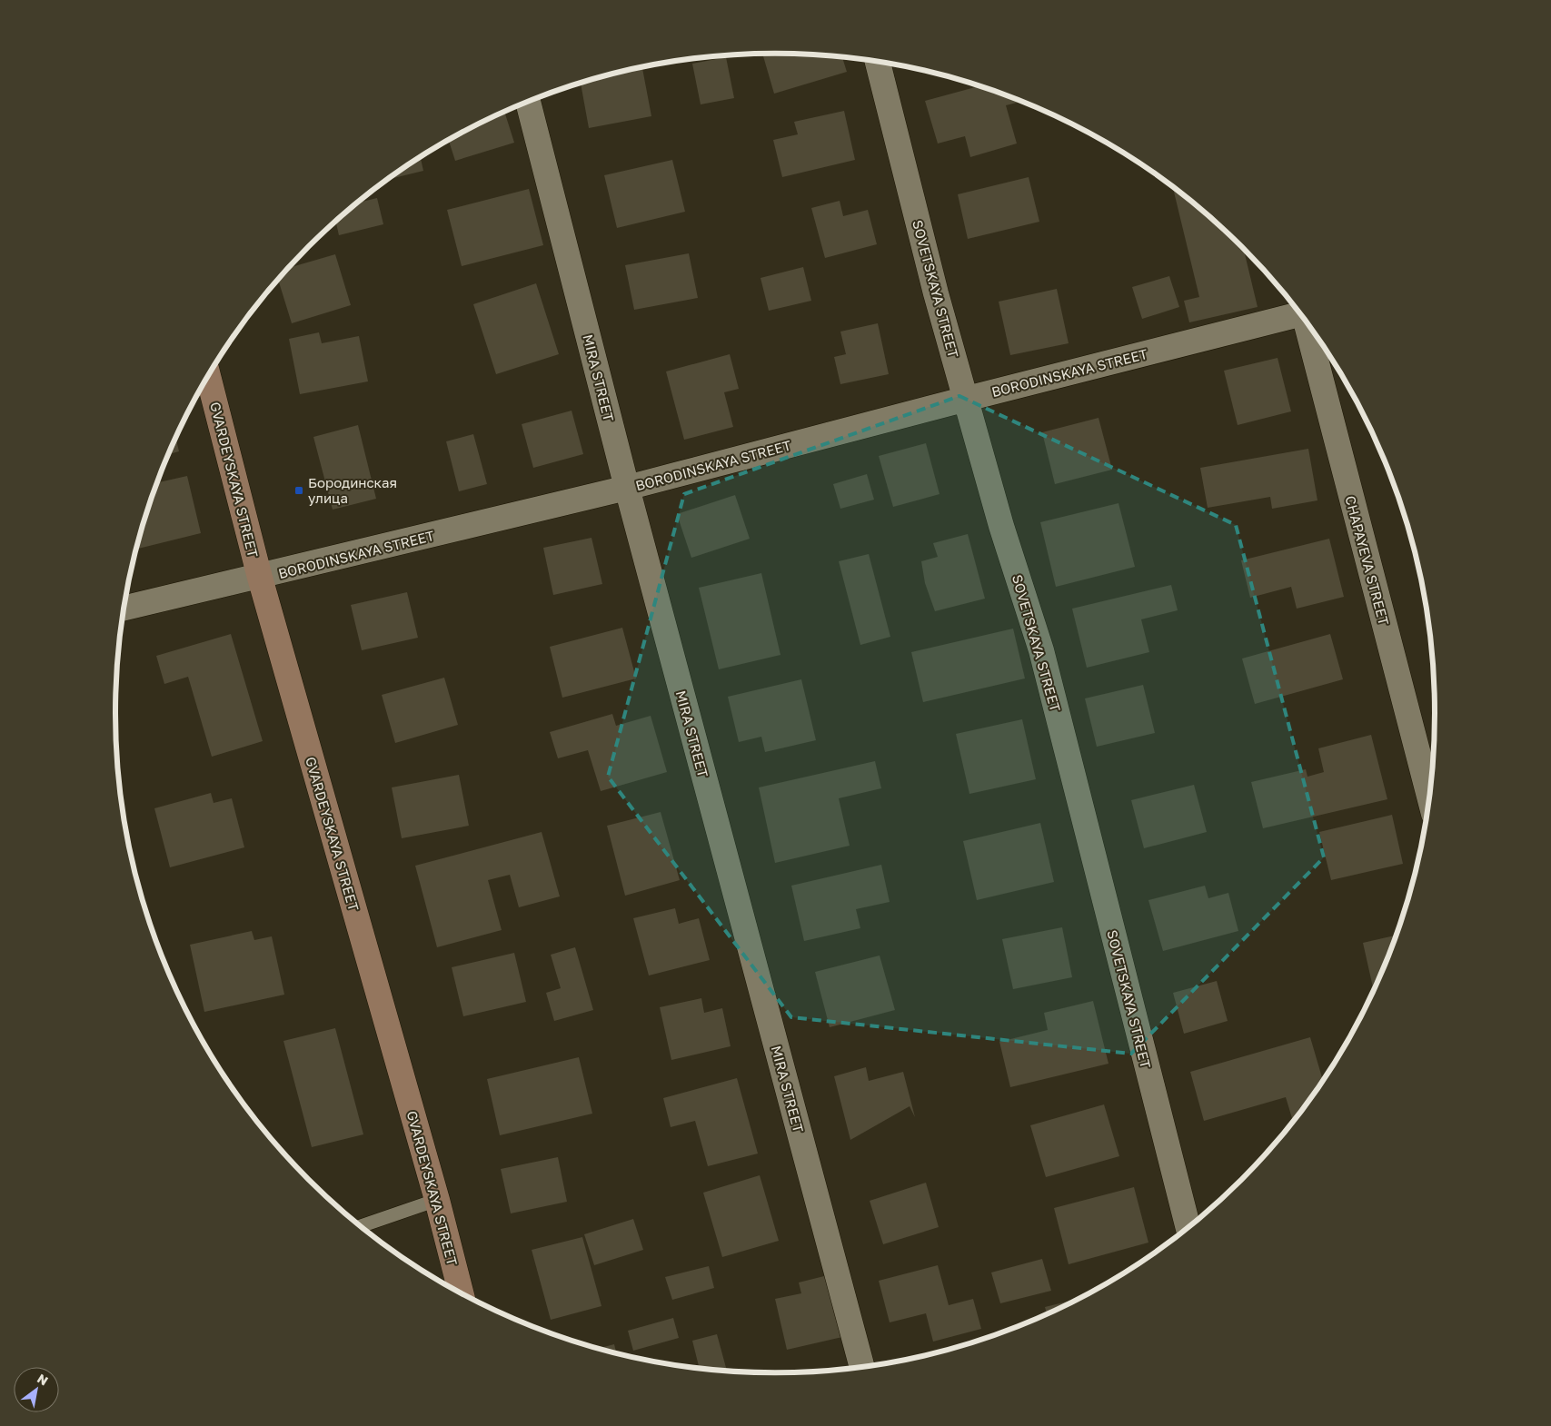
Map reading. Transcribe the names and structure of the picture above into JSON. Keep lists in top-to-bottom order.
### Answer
{
  "streets": {
    "street": [
      "SOVETSKAYA STREET",
      "BORODINSKAYA STREET",
      "MIRA STREET",
      "GVARDEYSKAYA STREET",
      "CHAPAYEVA STREET"
    ]
  },
  "crossings": [
    ["SOVETSKAYA STREET", "BORODINSKAYA STREET"],
    ["BORODINSKAYA STREET", "MIRA STREET"],
    ["BORODINSKAYA STREET", "GVARDEYSKAYA STREET"]
  ],
  "places": {
    "transit": ["Бородинская улица"]
  },
  "north": "top right"
}
